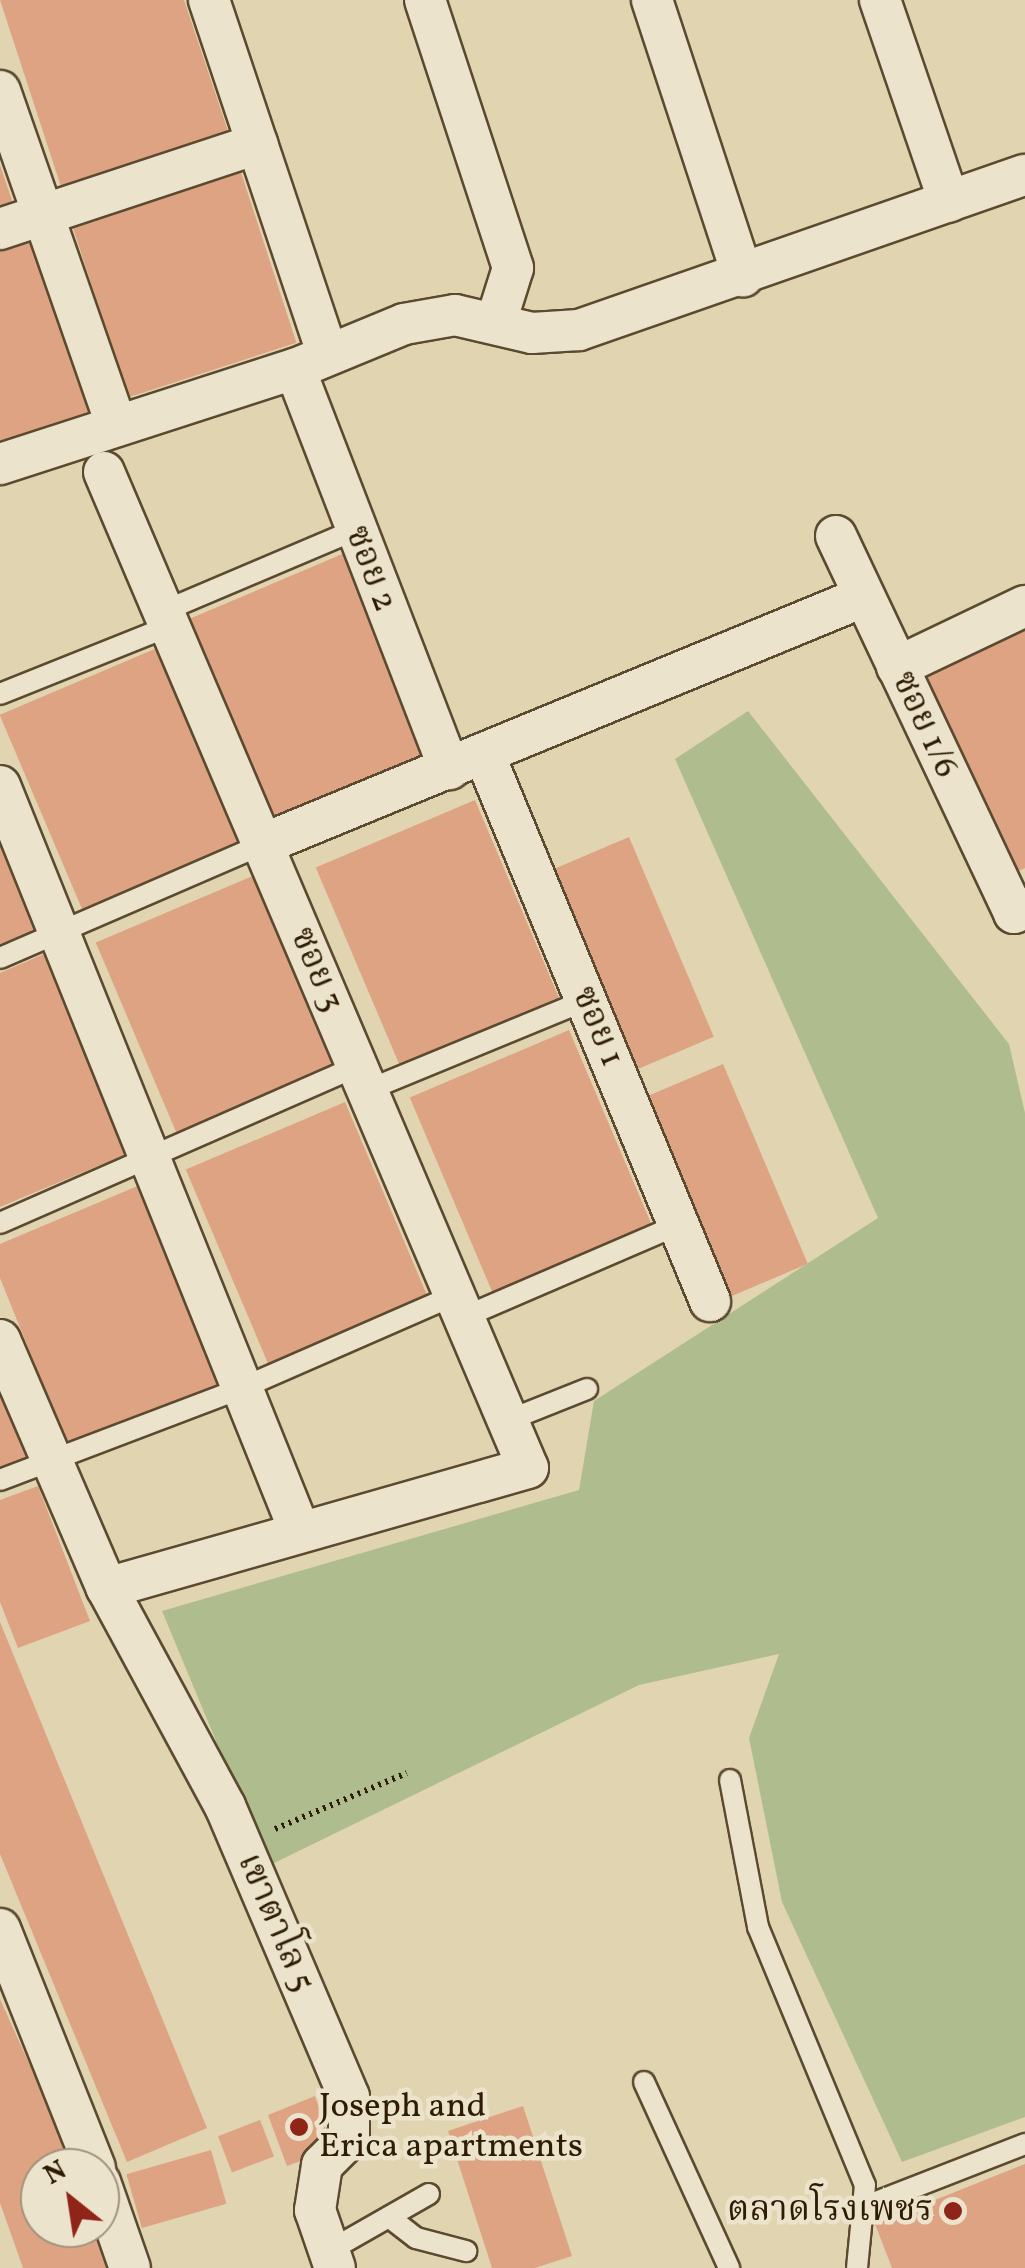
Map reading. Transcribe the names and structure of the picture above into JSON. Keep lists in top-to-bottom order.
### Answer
{
  "streets": {
    "street": [
      "ซอย 2",
      "ซอย 1/6",
      "ซอย 3",
      "ซอย 1",
      "เขาตาโล 5"
    ]
  },
  "crossings": [
    ["ซอย 2", "ซอย 1"]
  ],
  "places": ["Joseph and Erica apartments", "ตลาดโรงเพชร"],
  "north": "top left"
}
